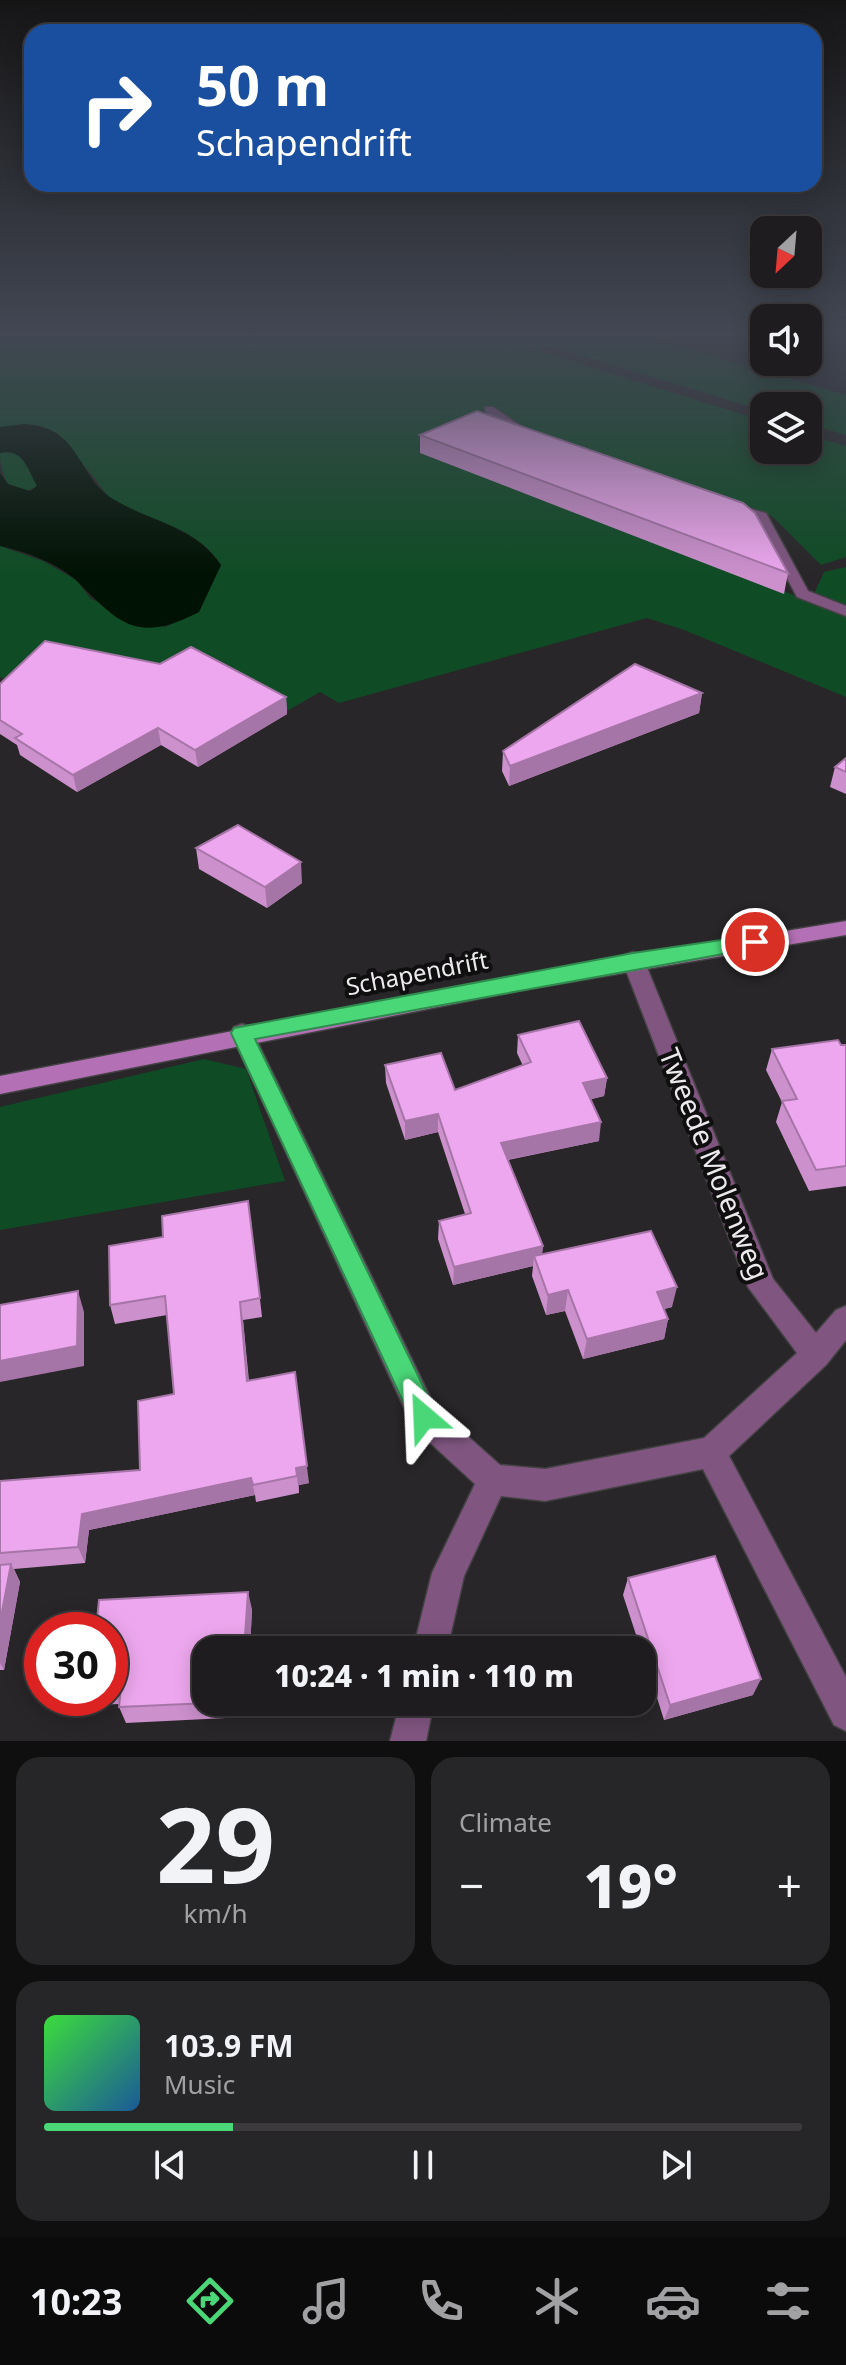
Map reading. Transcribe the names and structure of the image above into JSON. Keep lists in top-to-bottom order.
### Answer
{
  "streets": {
    "street": ["Schapendrift", "Tweede Molenweg"]
  },
  "crossings": [
    ["Schapendrift", "Tweede Molenweg"]
  ],
  "north": "bottom left",
  "page": {
    "turn": ["50 m", "Schapendrift"],
    "limit": "30",
    "trip": "10:24 · 1 min · 110 m",
    "tile": [
      ["29", "km/h"],
      "Climate"
    ],
    "heat": ["−", "19°", "+"],
    "song": ["103.9 FM", "Music"],
    "tabs": "10:23"
  }
}
